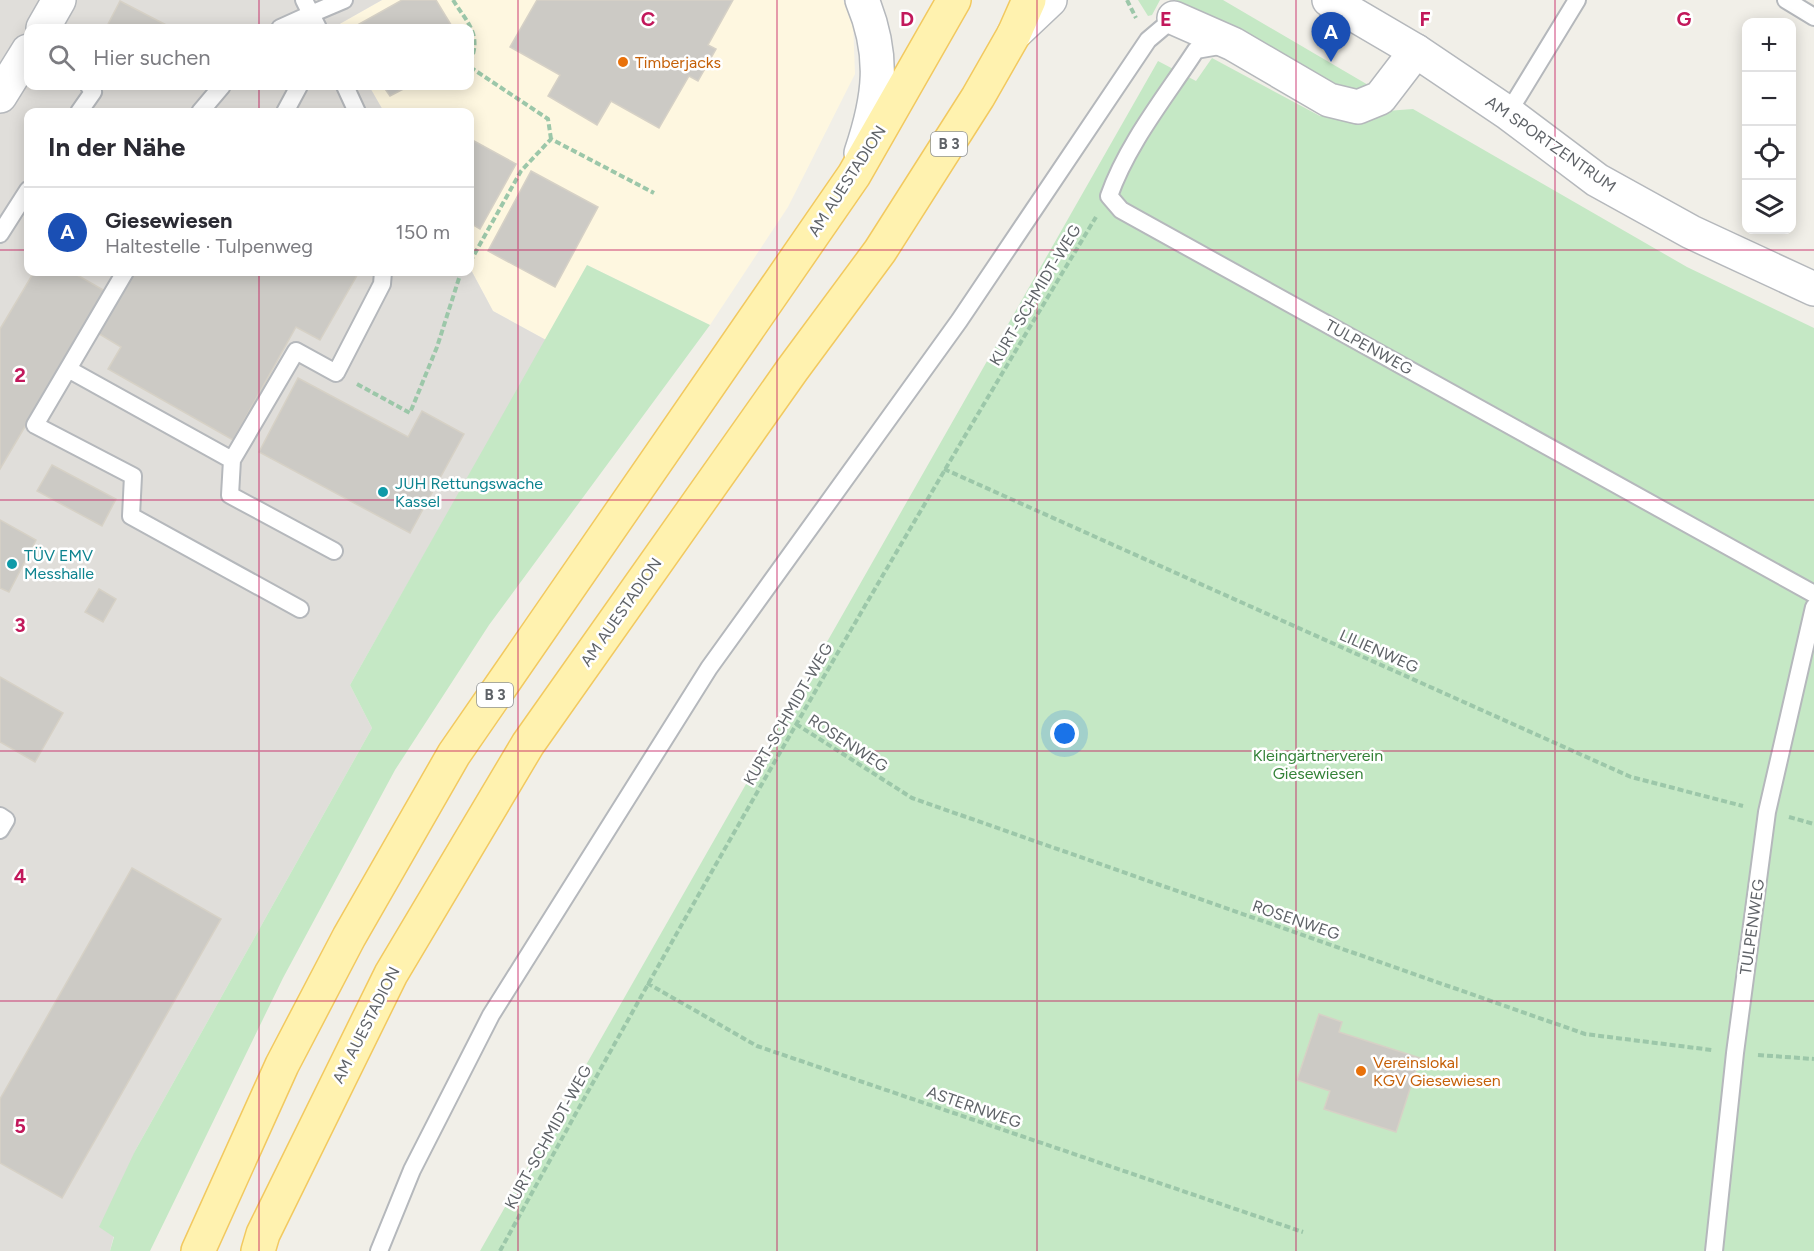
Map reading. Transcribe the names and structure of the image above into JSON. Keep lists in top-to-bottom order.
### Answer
{
  "streets": {
    "main road": ["B 3", "AM AUESTADION"],
    "street": ["AM SPORTZENTRUM"],
    "lane": ["TULPENWEG"],
    "path": [
      "KURT-SCHMIDT-WEG",
      "LILIENWEG",
      "ROSENWEG",
      "ASTERNWEG"
    ]
  },
  "crossings": [
    ["B 3", "AM AUESTADION"],
    ["KURT-SCHMIDT-WEG", "TULPENWEG"],
    ["KURT-SCHMIDT-WEG", "LILIENWEG"],
    ["KURT-SCHMIDT-WEG", "ROSENWEG"],
    ["KURT-SCHMIDT-WEG", "ASTERNWEG"],
    ["TULPENWEG", "LILIENWEG"],
    ["TULPENWEG", "ROSENWEG"]
  ],
  "parks": ["Kleingärtnerverein Giesewiesen"],
  "places": [
    "Timberjacks",
    "JUH Rettungswache Kassel",
    "TÜV EMV Messhalle",
    "Vereinslokal KGV Giesewiesen"
  ],
  "page": {
    "pins": "A",
    "map_buttons": ["+", "−"],
    "search": "Hier suchen",
    "heading": "In der Nähe",
    "list": [
      {
        "mark": "A",
        "name": "Giesewiesen",
        "note": "Haltestelle · Tulpenweg",
        "value": "150 m"
      }
    ]
  },
  "grid": {
    "columns": [
      "C",
      "D",
      "E",
      "F",
      "G"
    ],
    "rows": [
      "2",
      "3",
      "4",
      "5"
    ]
  }
}
